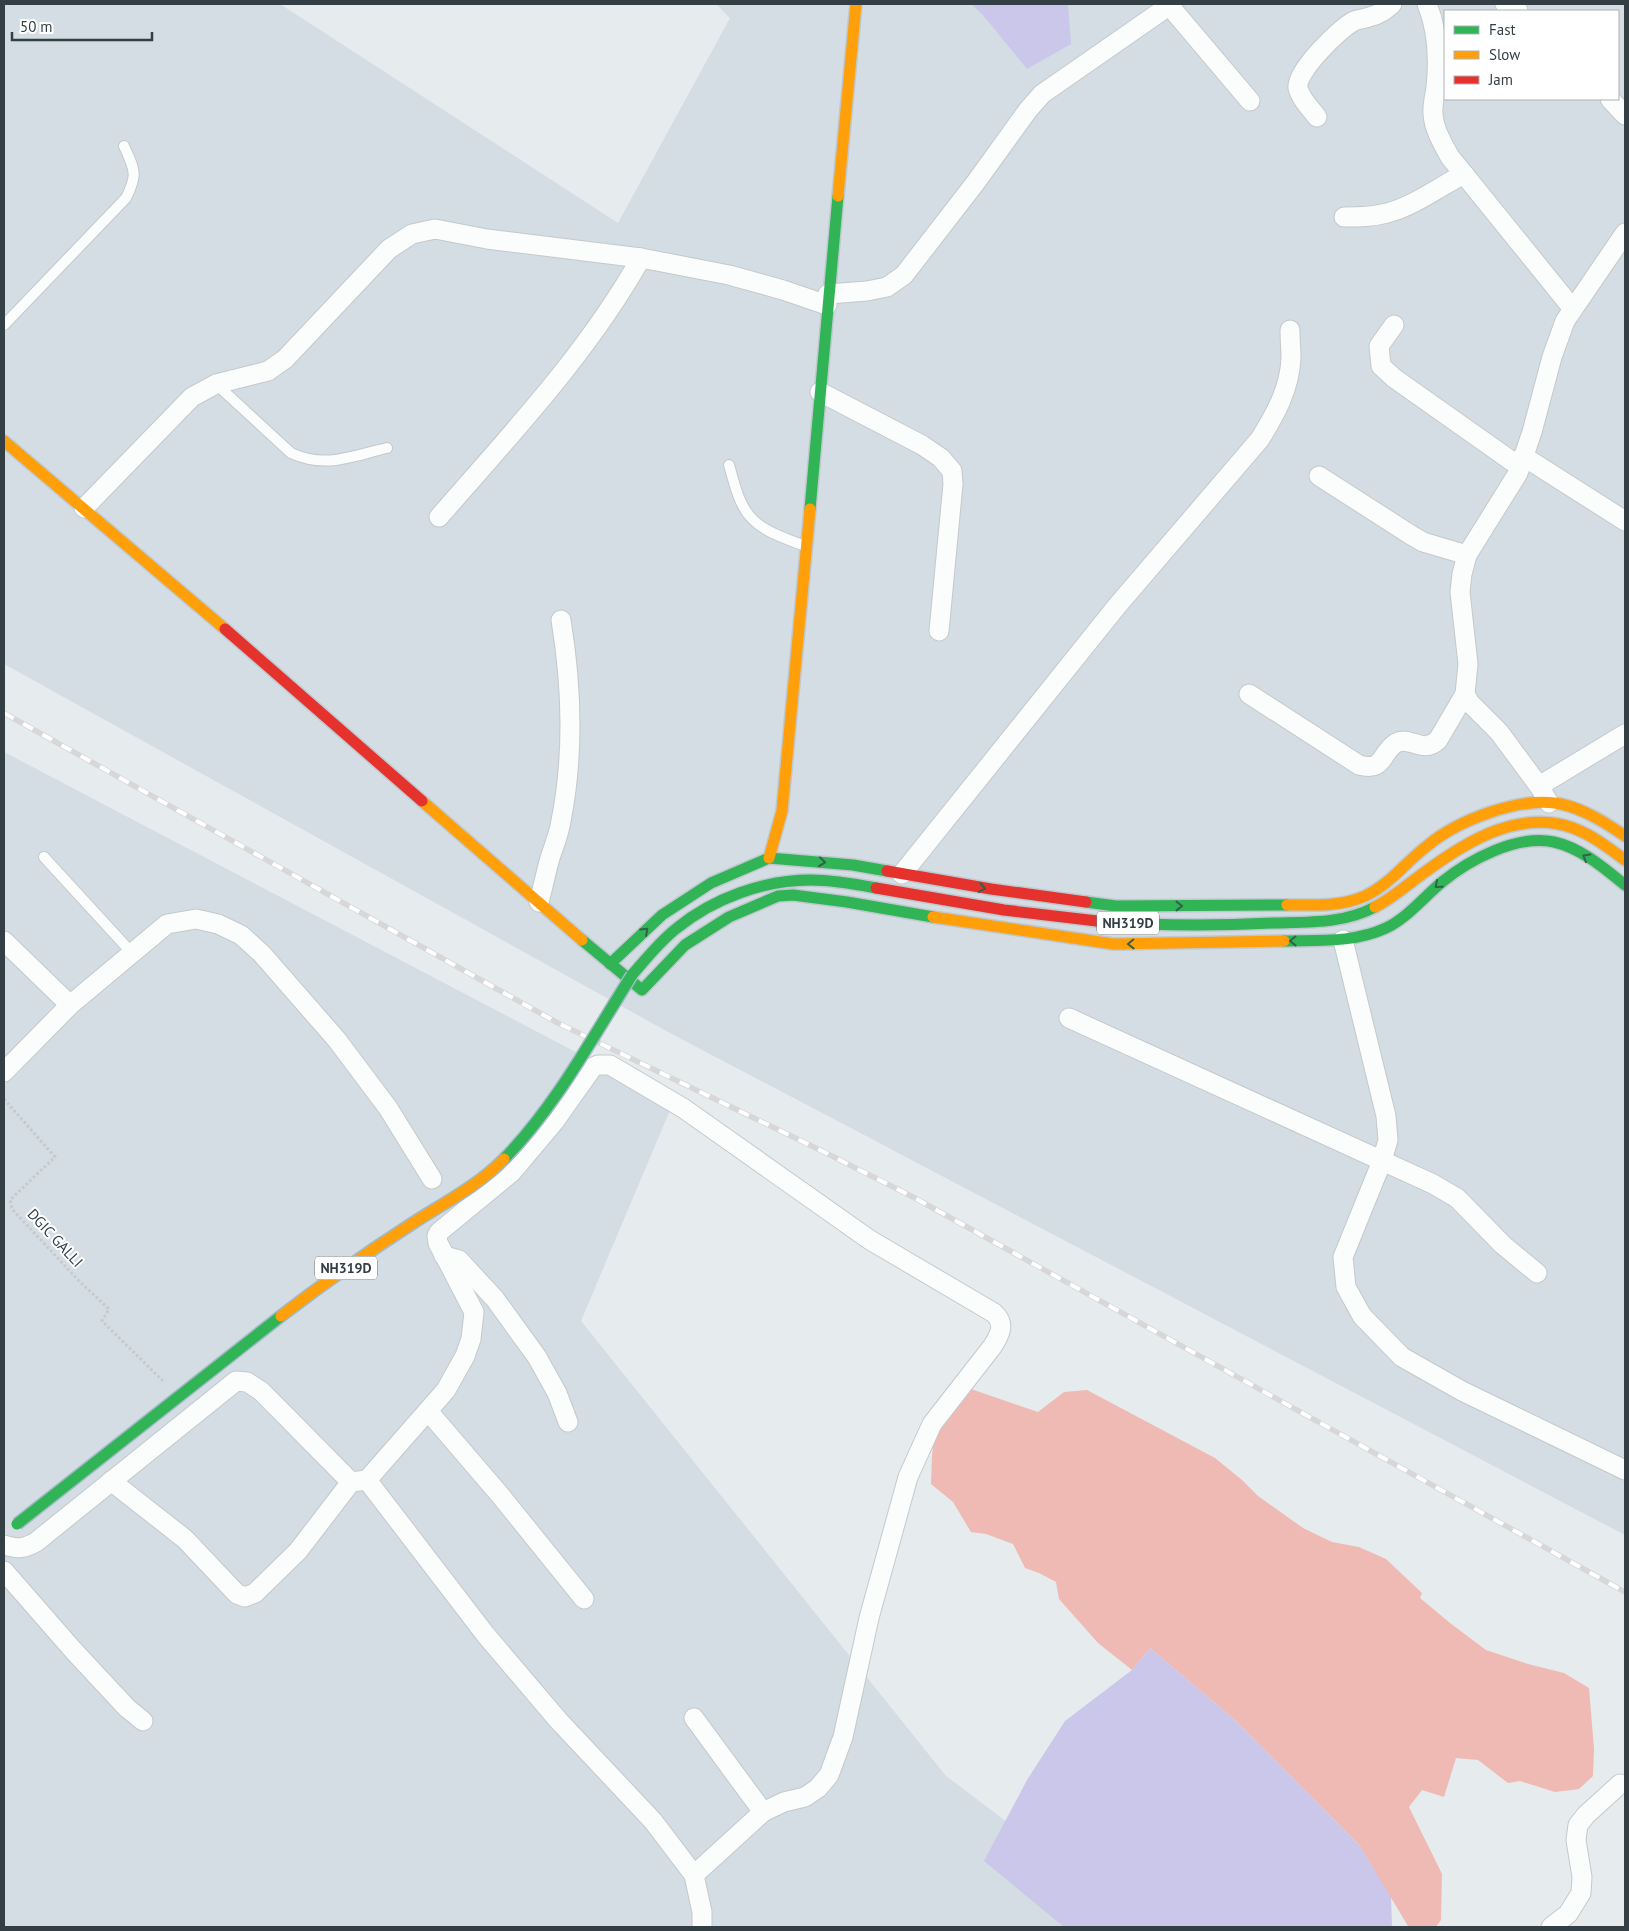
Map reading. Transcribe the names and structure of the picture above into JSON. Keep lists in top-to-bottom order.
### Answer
{
  "streets": {
    "main road": ["NH319D"],
    "path": ["DGIC GALLI"]
  },
  "legend": ["Fast", "Slow", "Jam"],
  "scale_bar": "50 m"
}
